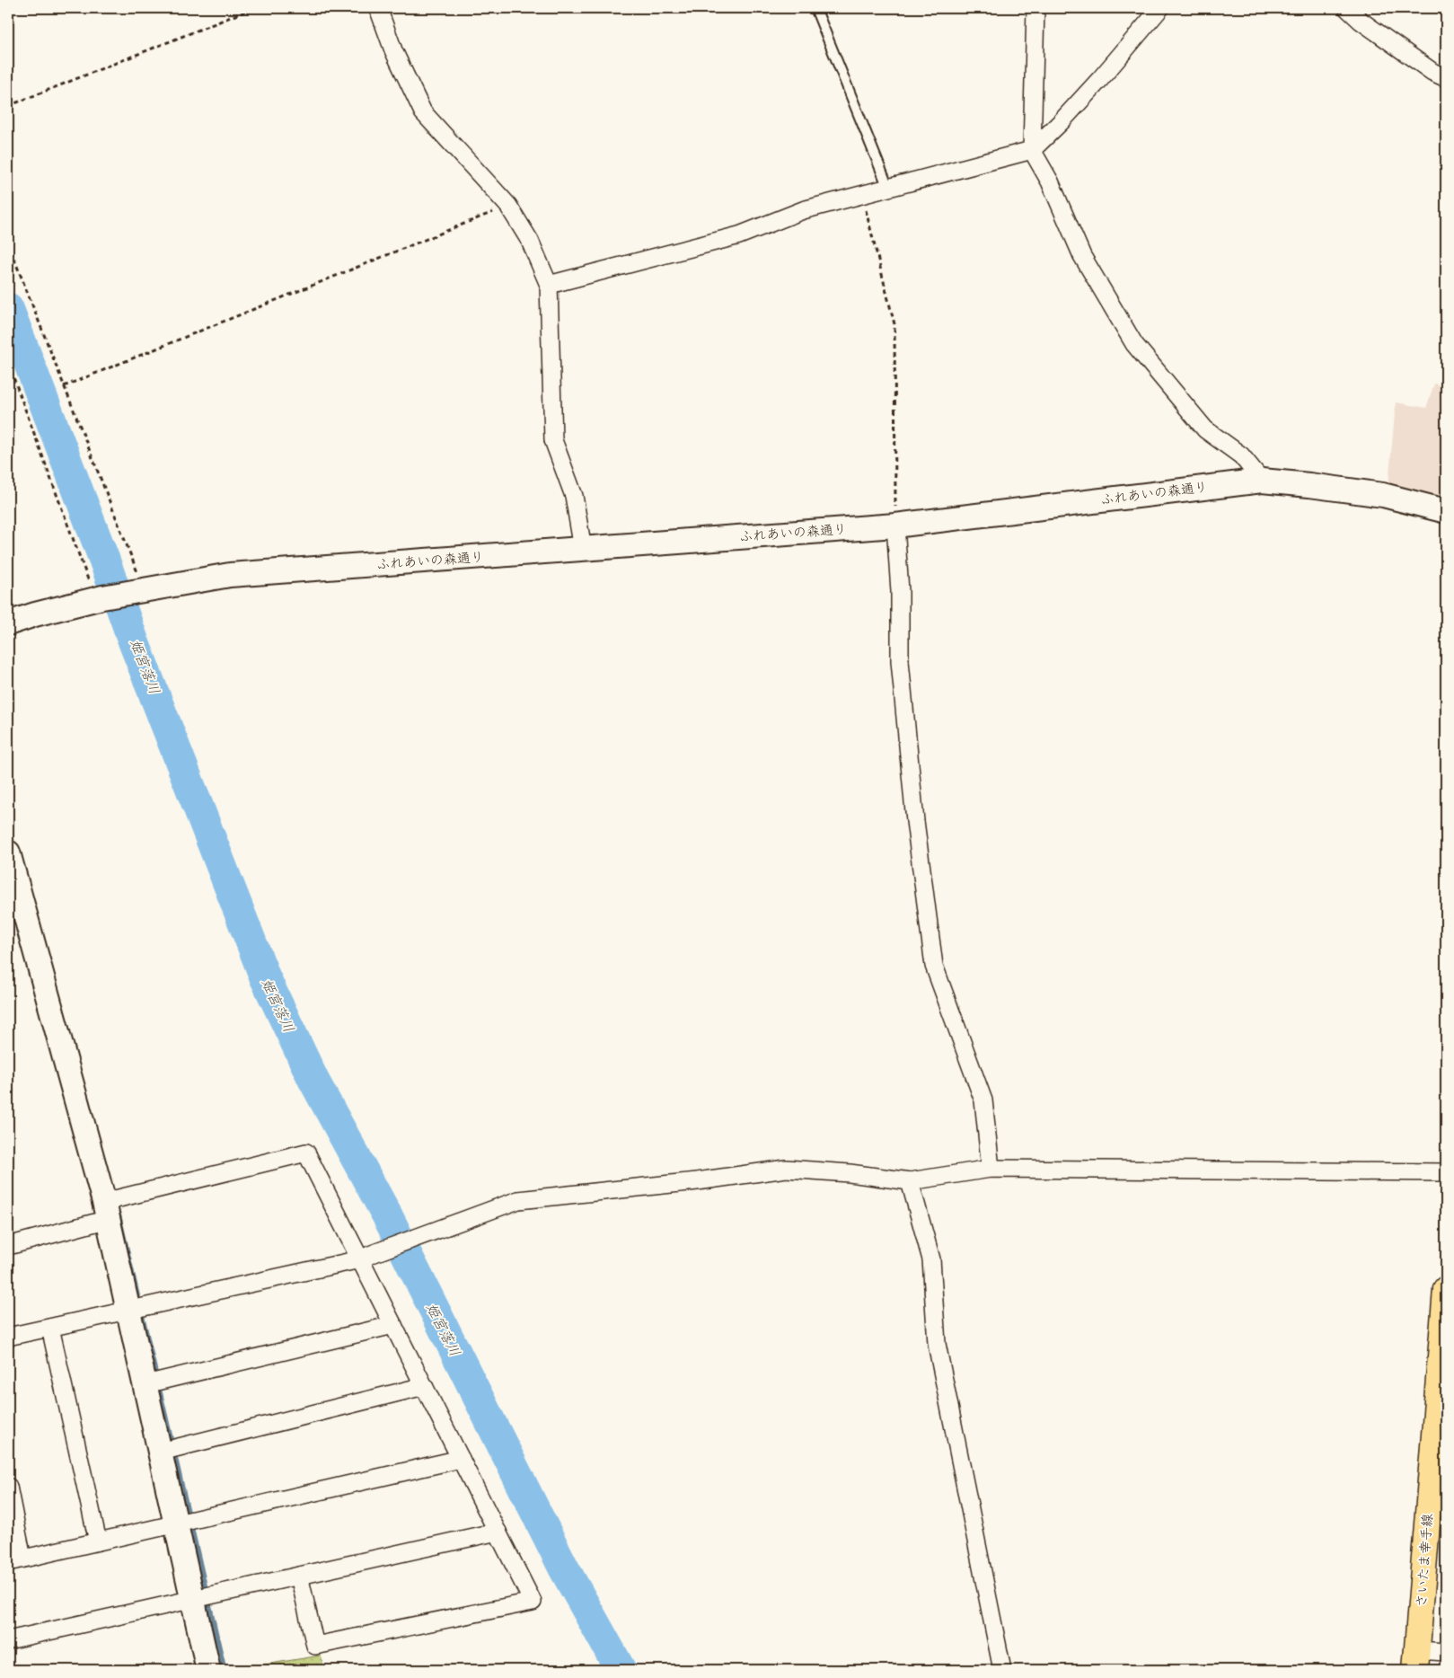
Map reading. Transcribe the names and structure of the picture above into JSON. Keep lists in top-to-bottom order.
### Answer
{
  "streets": {
    "main road": ["さいたま幸手線"],
    "street": ["ふれあいの森通り"]
  },
  "water": ["姫宮落川"]
}
